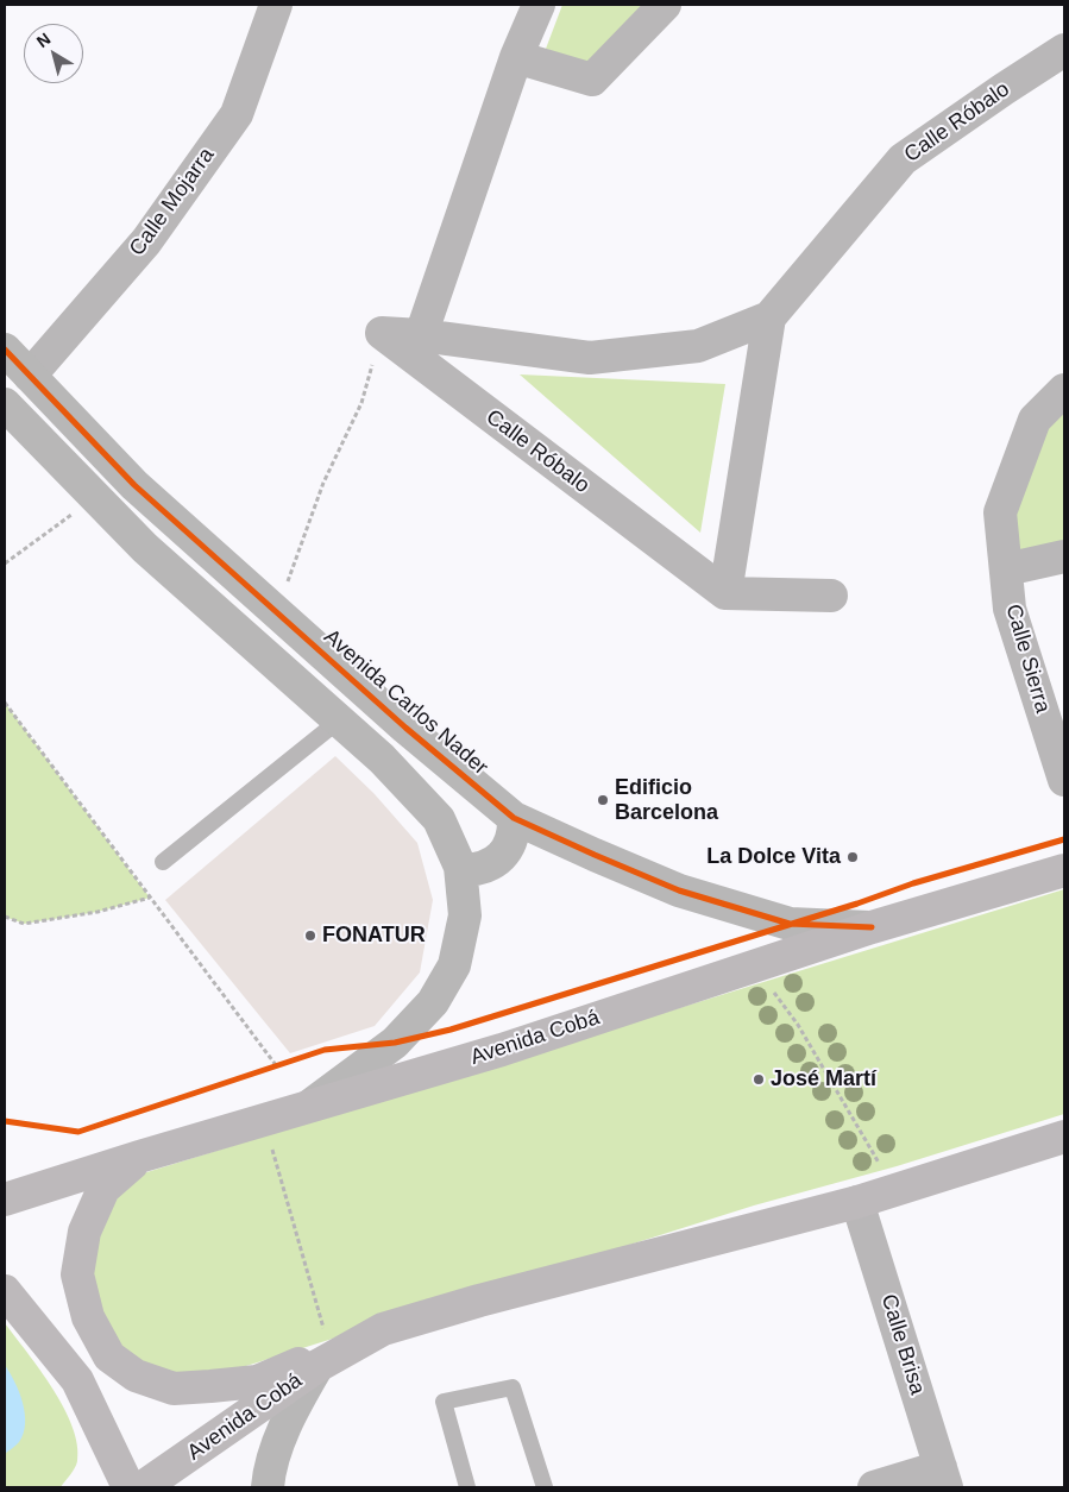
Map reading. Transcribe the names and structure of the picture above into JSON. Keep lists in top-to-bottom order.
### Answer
{
  "streets": {
    "main road": ["Avenida Cobá"],
    "street": [
      "Calle Róbalo",
      "Calle Mojarra",
      "Calle Sierra",
      "Avenida Carlos Nader",
      "Calle Brisa"
    ]
  },
  "crossings": [
    ["Calle Mojarra", "Avenida Carlos Nader"],
    ["Avenida Carlos Nader", "Avenida Cobá"]
  ],
  "places": [
    "Edificio Barcelona",
    "La Dolce Vita",
    "FONATUR",
    "José Martí"
  ],
  "north": "top left"
}
